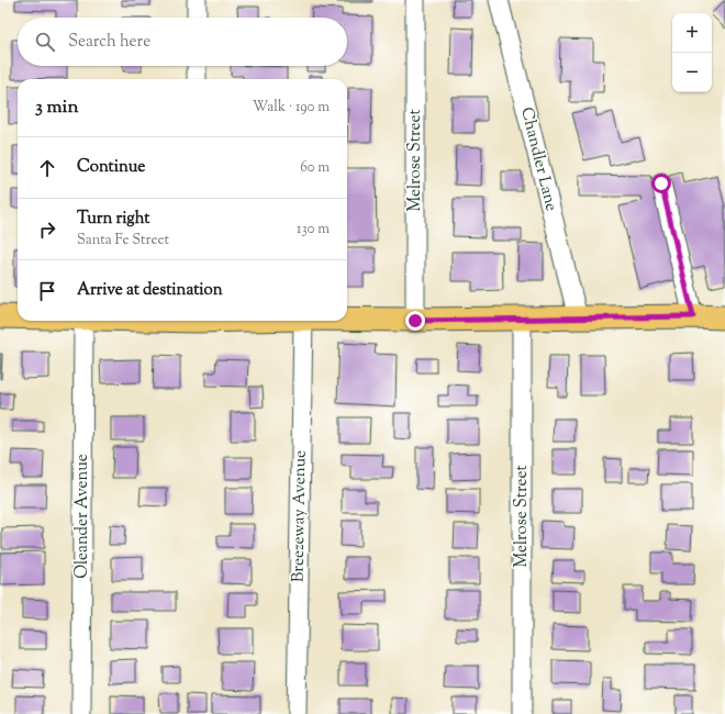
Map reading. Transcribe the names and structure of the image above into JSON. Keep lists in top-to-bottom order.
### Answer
{
  "streets": {
    "street": [
      "Chandler Lane",
      "Melrose Street",
      "Oleander Avenue",
      "Breezeway Avenue"
    ]
  },
  "page": {
    "map_buttons": ["+", "−"],
    "search": "Search here",
    "heading": ["3 min", "Walk · 190 m"],
    "list": [
      ["Continue", "60 m"],
      ["Turn right", "Santa Fe Street", "130 m"],
      "Arrive at destination"
    ]
  }
}
